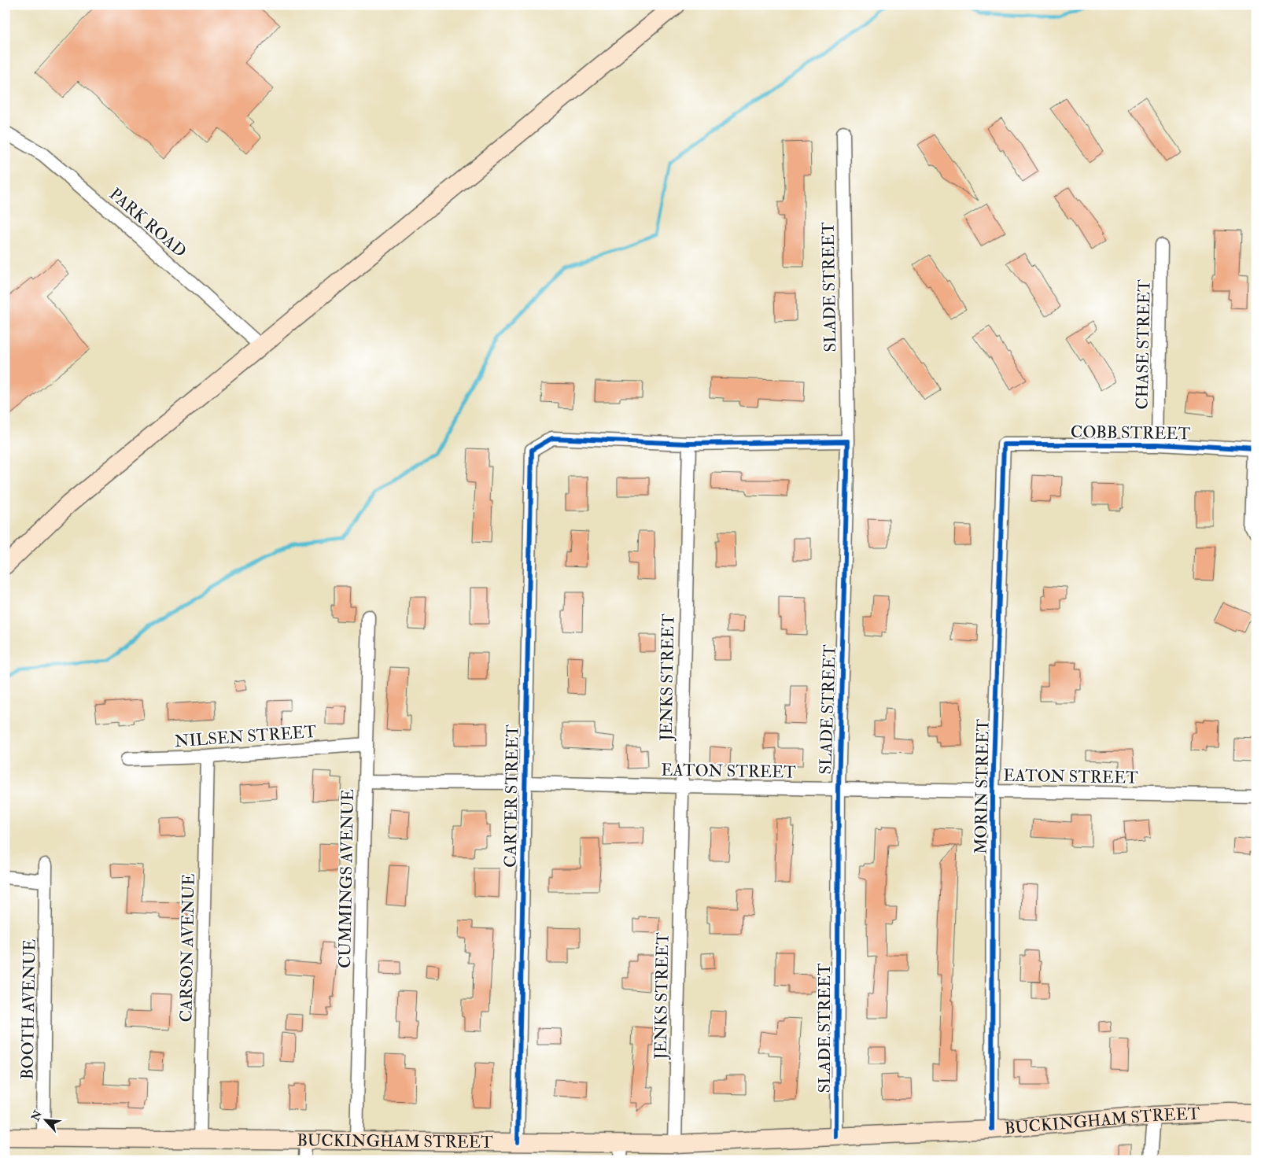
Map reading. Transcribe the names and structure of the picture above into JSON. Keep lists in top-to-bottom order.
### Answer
{
  "streets": {
    "main road": ["BUCKINGHAM STREET"],
    "street": [
      "PARK ROAD",
      "SLADE STREET",
      "CHASE STREET",
      "COBB STREET",
      "JENKS STREET",
      "NILSEN STREET",
      "EATON STREET",
      "MORIN STREET",
      "CARTER STREET",
      "CUMMINGS AVENUE",
      "CARSON AVENUE",
      "BOOTH AVENUE"
    ]
  },
  "crossings": [
    ["SLADE STREET", "EATON STREET"],
    ["SLADE STREET", "BUCKINGHAM STREET"],
    ["CHASE STREET", "COBB STREET"],
    ["COBB STREET", "MORIN STREET"],
    ["JENKS STREET", "EATON STREET"],
    ["JENKS STREET", "CARTER STREET"],
    ["JENKS STREET", "BUCKINGHAM STREET"],
    ["NILSEN STREET", "CUMMINGS AVENUE"],
    ["NILSEN STREET", "CARSON AVENUE"],
    ["EATON STREET", "MORIN STREET"],
    ["EATON STREET", "CARTER STREET"],
    ["EATON STREET", "CUMMINGS AVENUE"],
    ["MORIN STREET", "BUCKINGHAM STREET"],
    ["CARTER STREET", "BUCKINGHAM STREET"],
    ["CUMMINGS AVENUE", "BUCKINGHAM STREET"],
    ["CARSON AVENUE", "BUCKINGHAM STREET"],
    ["BOOTH AVENUE", "BUCKINGHAM STREET"]
  ],
  "north": "top left"
}
